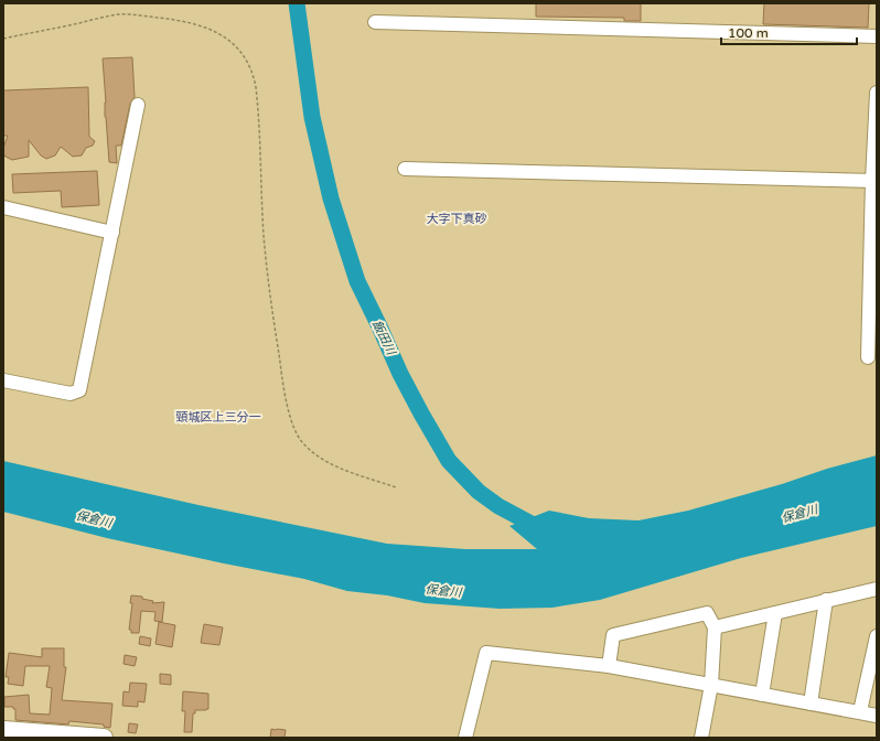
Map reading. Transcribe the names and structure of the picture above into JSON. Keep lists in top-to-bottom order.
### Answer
{
  "districts": ["大字下真砂", "頸城区上三分一"],
  "water": ["飯田川", "保倉川"],
  "scale_bar": "100 m"
}
